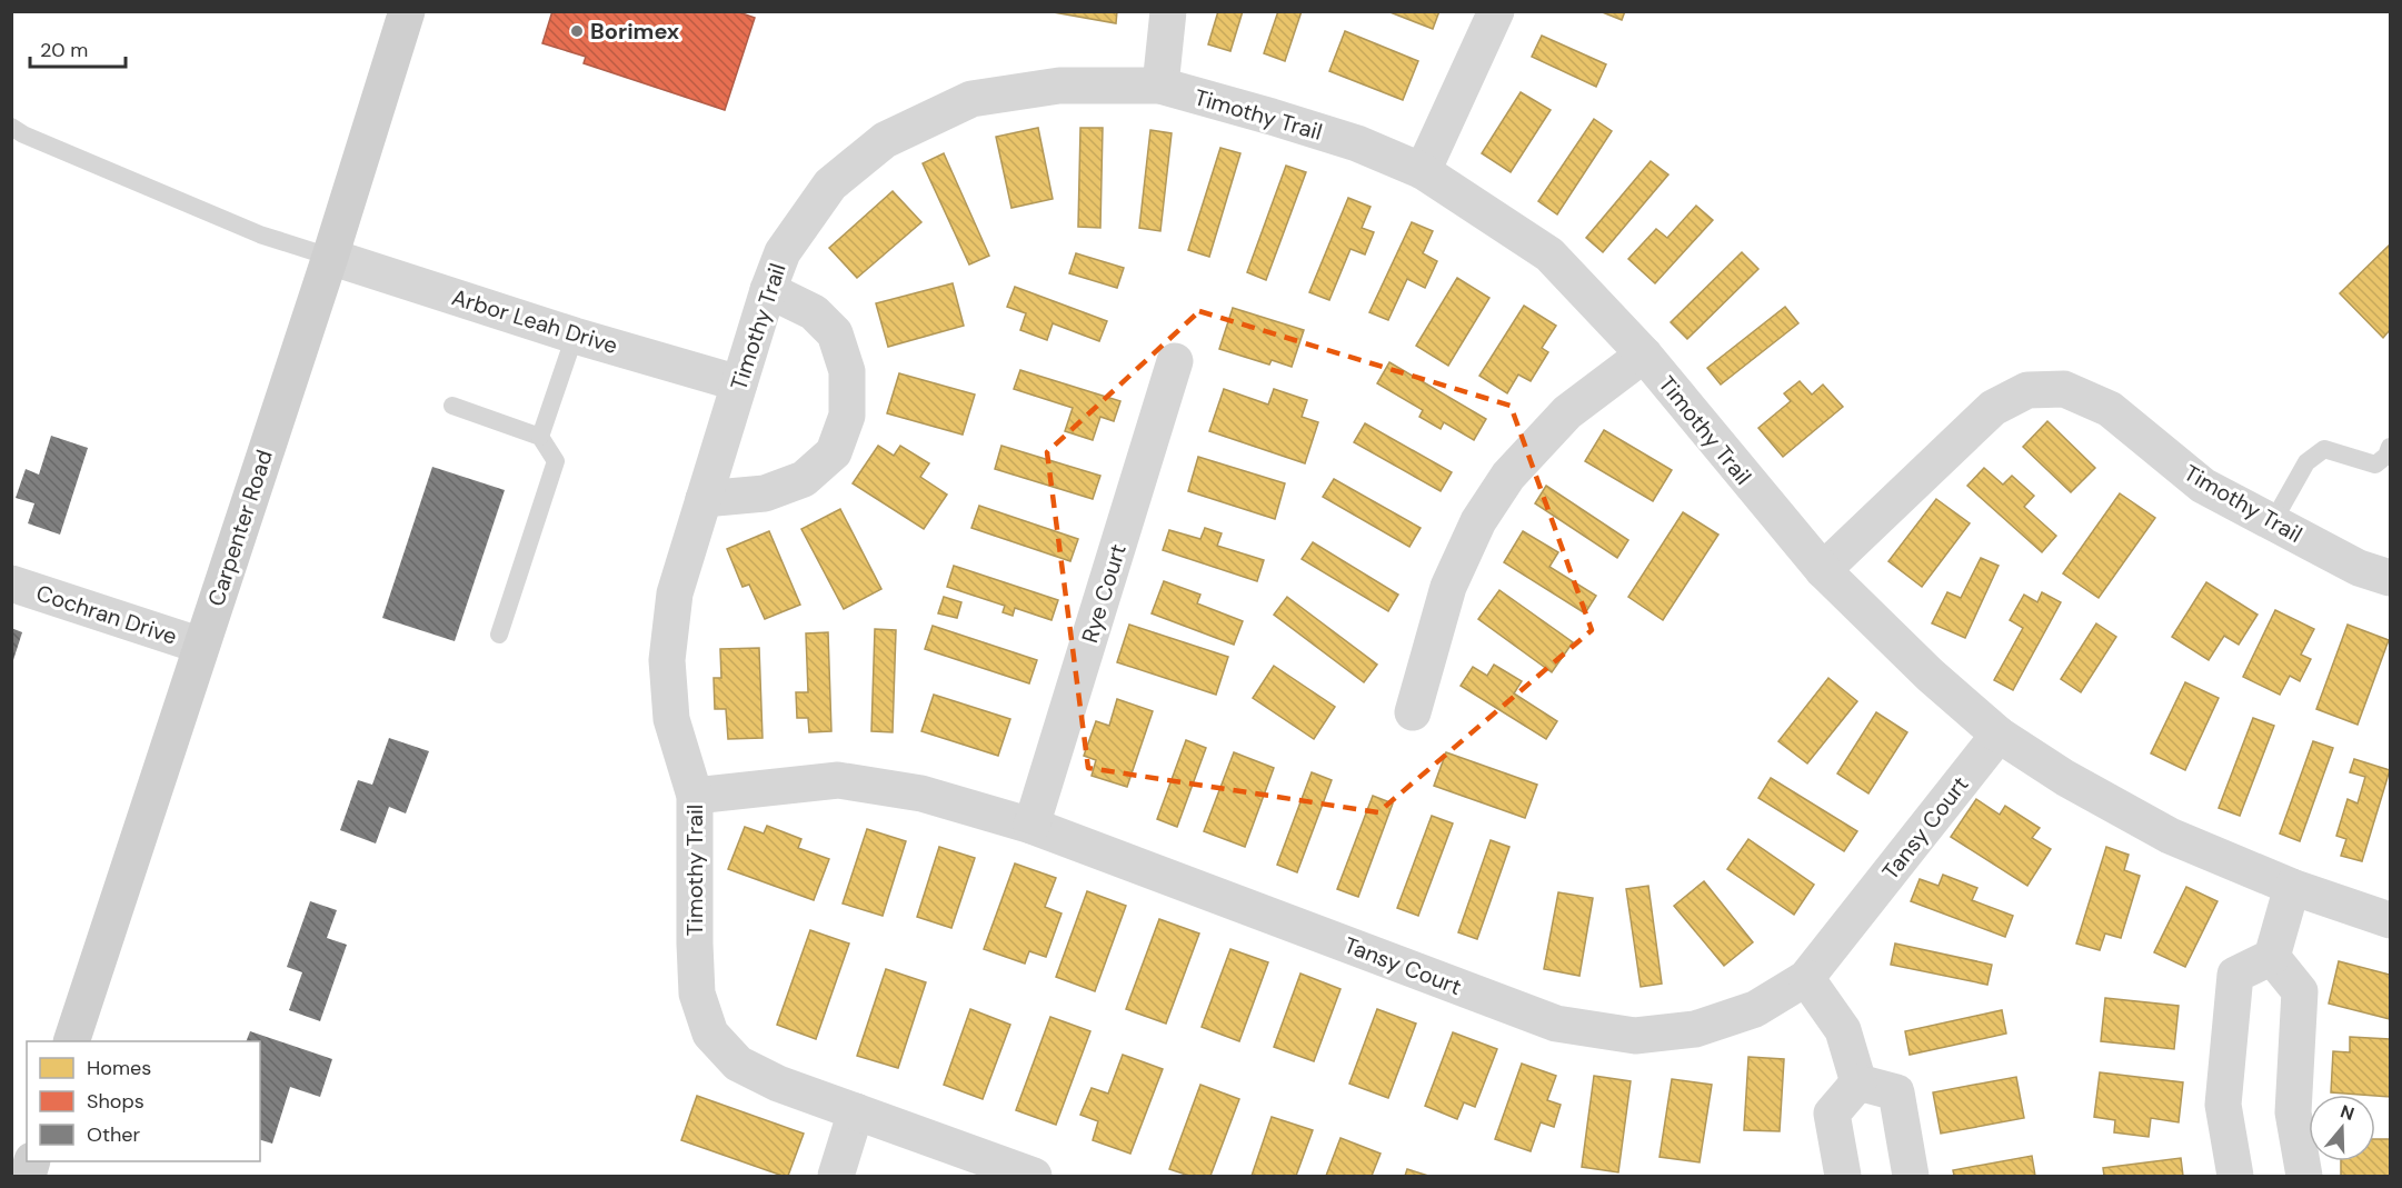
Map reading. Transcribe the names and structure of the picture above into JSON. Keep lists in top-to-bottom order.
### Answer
{
  "streets": {
    "main road": ["Carpenter Road"],
    "street": [
      "Timothy Trail",
      "Arbor Leah Drive",
      "Rye Court",
      "Cochran Drive",
      "Tansy Court"
    ]
  },
  "crossings": [
    ["Timothy Trail", "Arbor Leah Drive"],
    ["Timothy Trail", "Tansy Court"],
    ["Arbor Leah Drive", "Carpenter Road"],
    ["Carpenter Road", "Cochran Drive"],
    ["Rye Court", "Tansy Court"]
  ],
  "places": ["Borimex"],
  "legend": ["Homes", "Shops", "Other"],
  "scale_bar": "20 m",
  "north": "top"
}
